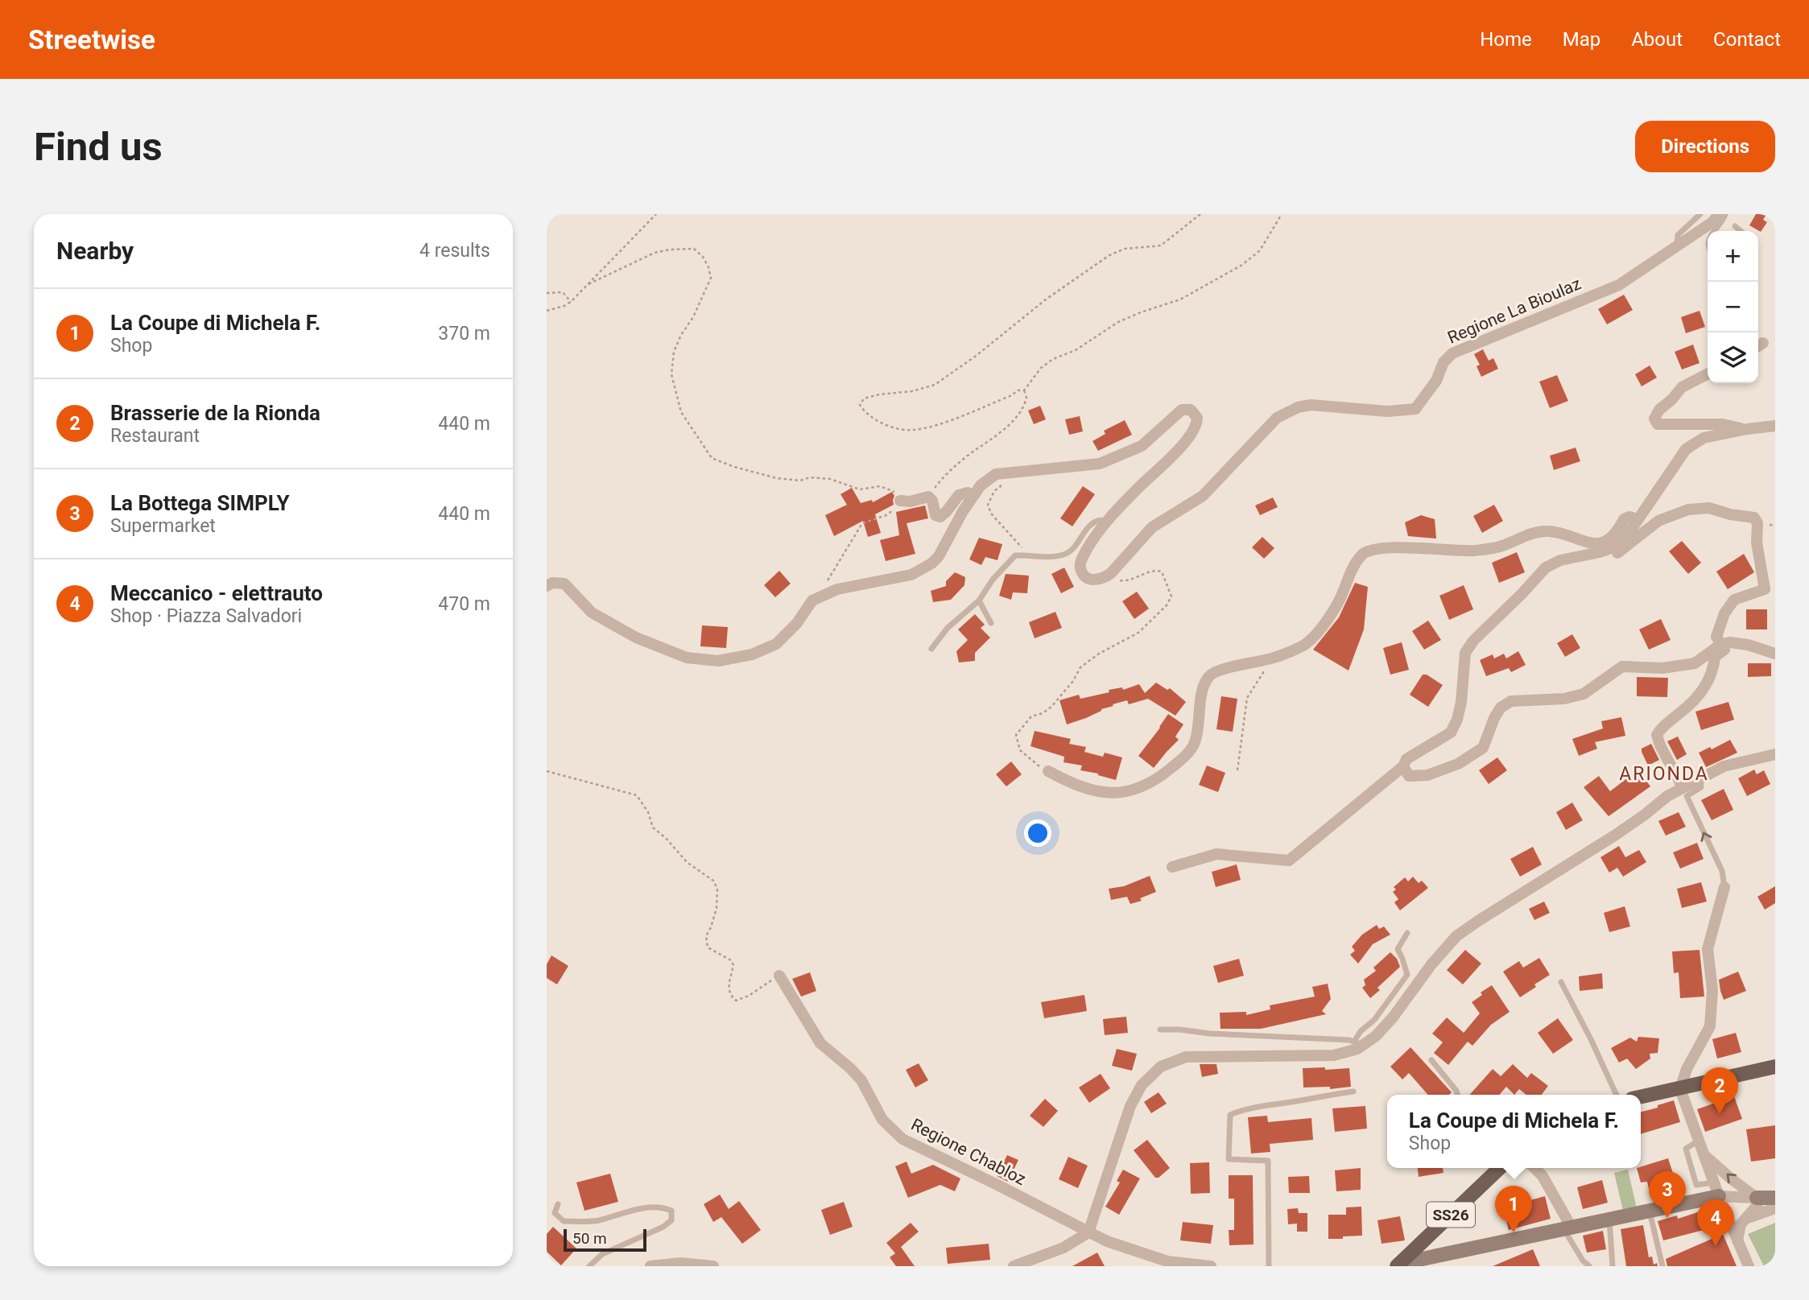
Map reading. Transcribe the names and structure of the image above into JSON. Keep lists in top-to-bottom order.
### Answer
{
  "streets": {
    "main road": ["SS26"],
    "street": ["Regione La Bioulaz", "Regione Chabloz"]
  },
  "districts": ["ARIONDA"],
  "scale_bar": "50 m",
  "page": {
    "header": "Streetwise",
    "nav": [
      "Home",
      "Map",
      "About",
      "Contact"
    ],
    "buttons": "Directions",
    "title": "Find us",
    "heading": ["Nearby", "4 results"],
    "map_buttons": ["+", "−"],
    "list": [
      {
        "mark": "1",
        "name": "La Coupe di Michela F.",
        "note": "Shop",
        "value": "370 m"
      },
      {
        "mark": "2",
        "name": "Brasserie de la Rionda",
        "note": "Restaurant",
        "value": "440 m"
      },
      {
        "mark": "3",
        "name": "La Bottega SIMPLY",
        "note": "Supermarket",
        "value": "440 m"
      },
      {
        "mark": "4",
        "name": "Meccanico - elettrauto",
        "note": "Shop · Piazza Salvadori",
        "value": "470 m"
      }
    ],
    "pins": [
      "2",
      "3",
      "1",
      "4"
    ],
    "popup": ["La Coupe di Michela F.", "Shop"],
    "scale": "50 m"
  }
}
